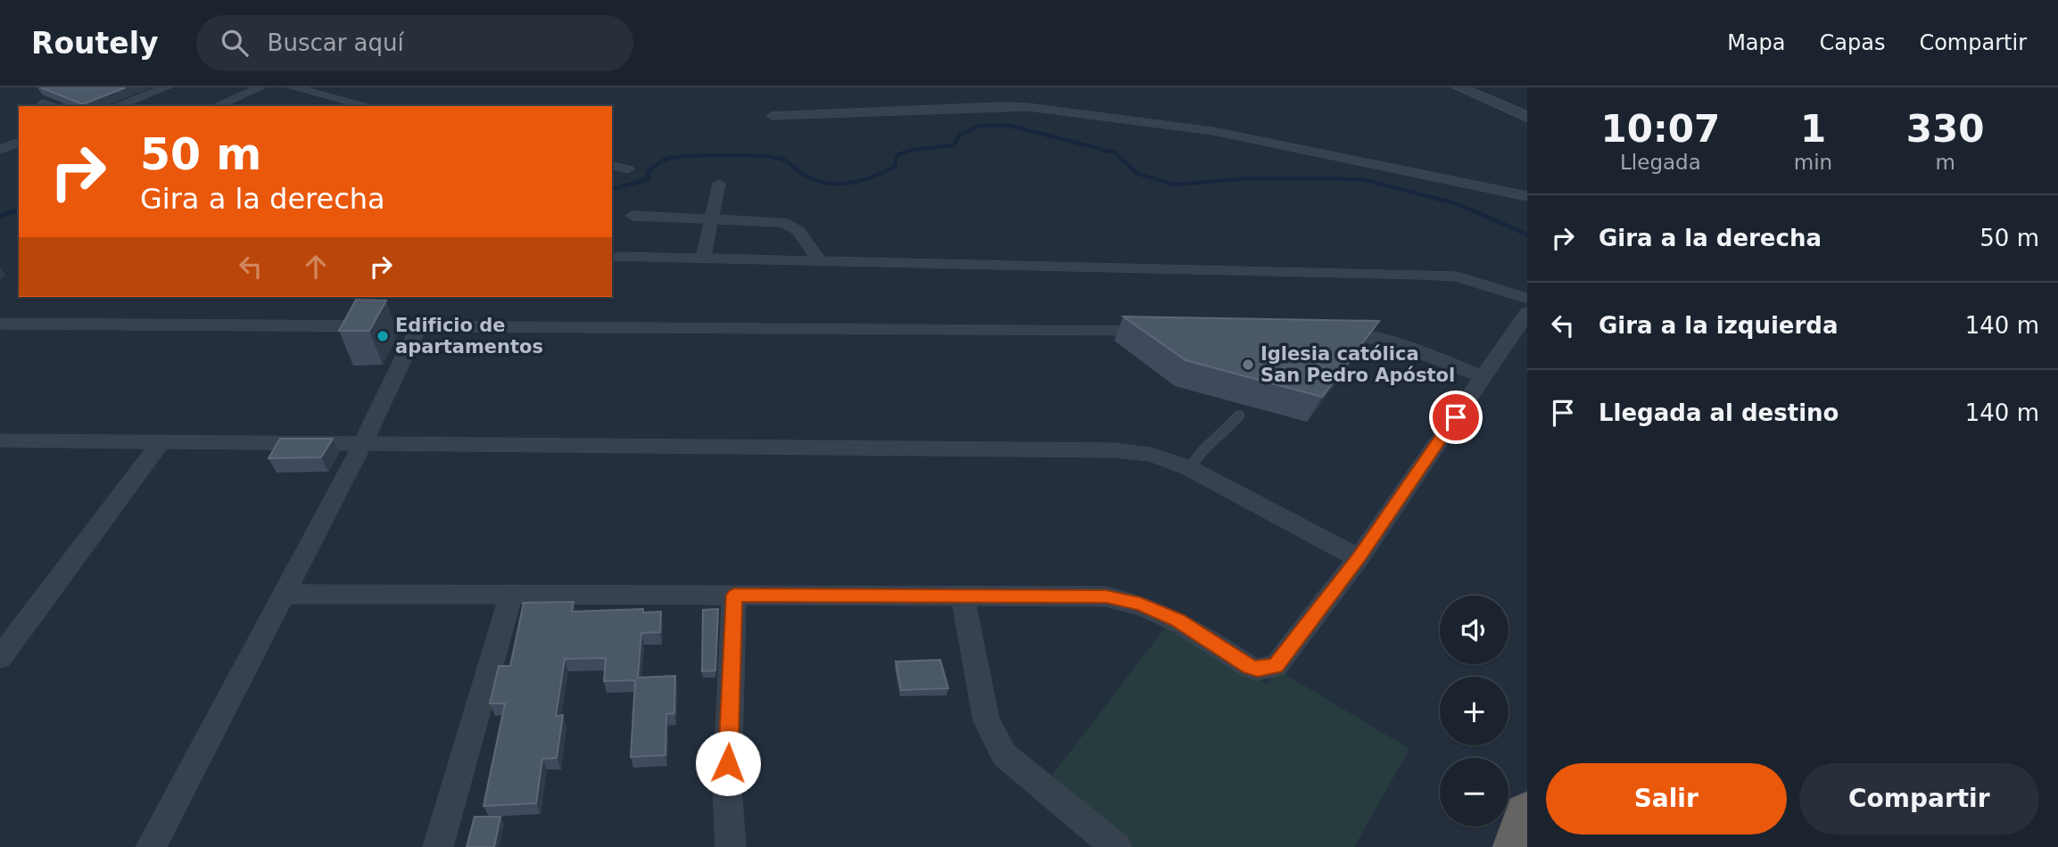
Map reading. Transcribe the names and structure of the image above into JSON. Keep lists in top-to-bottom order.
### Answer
{
  "places": ["Edificio de apartamentos", "Iglesia católica San Pedro Apóstol"],
  "page": {
    "header": "Routely",
    "search": "Buscar aquí",
    "nav": ["Mapa", "Capas", "Compartir"],
    "eta": [
      "10:07",
      "Llegada",
      "1",
      "min",
      "330",
      "m"
    ],
    "turn": ["50 m", "Gira a la derecha"],
    "list": [
      {
        "name": "Gira a la derecha",
        "value": "50 m"
      },
      {
        "name": "Gira a la izquierda",
        "value": "140 m"
      },
      {
        "name": "Llegada al destino",
        "value": "140 m"
      }
    ],
    "map_buttons": ["+", "−"],
    "buttons": ["Salir", "Compartir"]
  }
}
